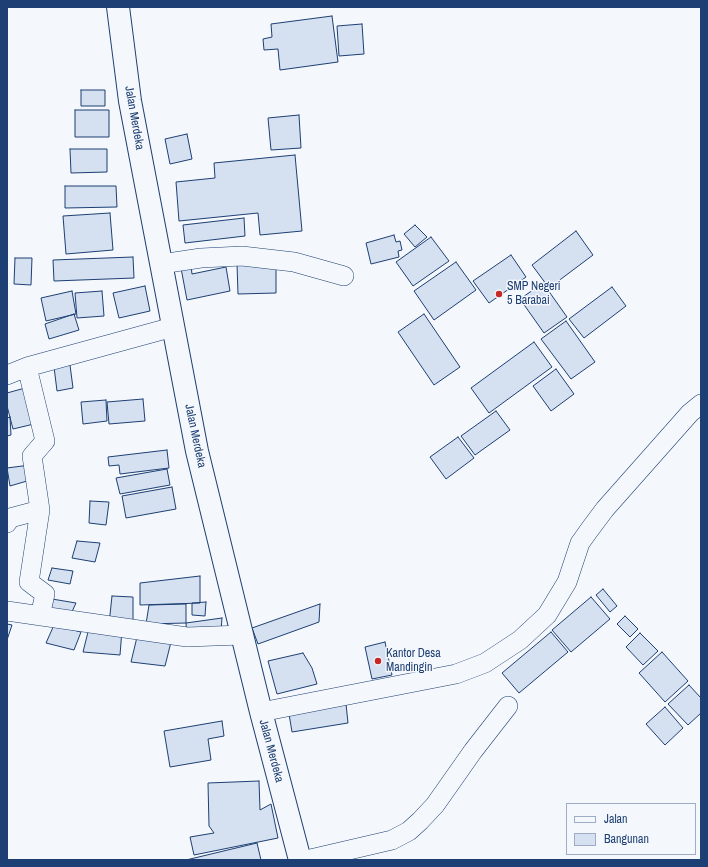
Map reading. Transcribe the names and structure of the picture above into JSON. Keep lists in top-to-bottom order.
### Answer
{
  "streets": {
    "main road": ["Jalan Merdeka"]
  },
  "places": ["SMP Negeri 5 Barabai", "Kantor Desa Mandingin"],
  "legend": ["Jalan", "Bangunan"]
}
